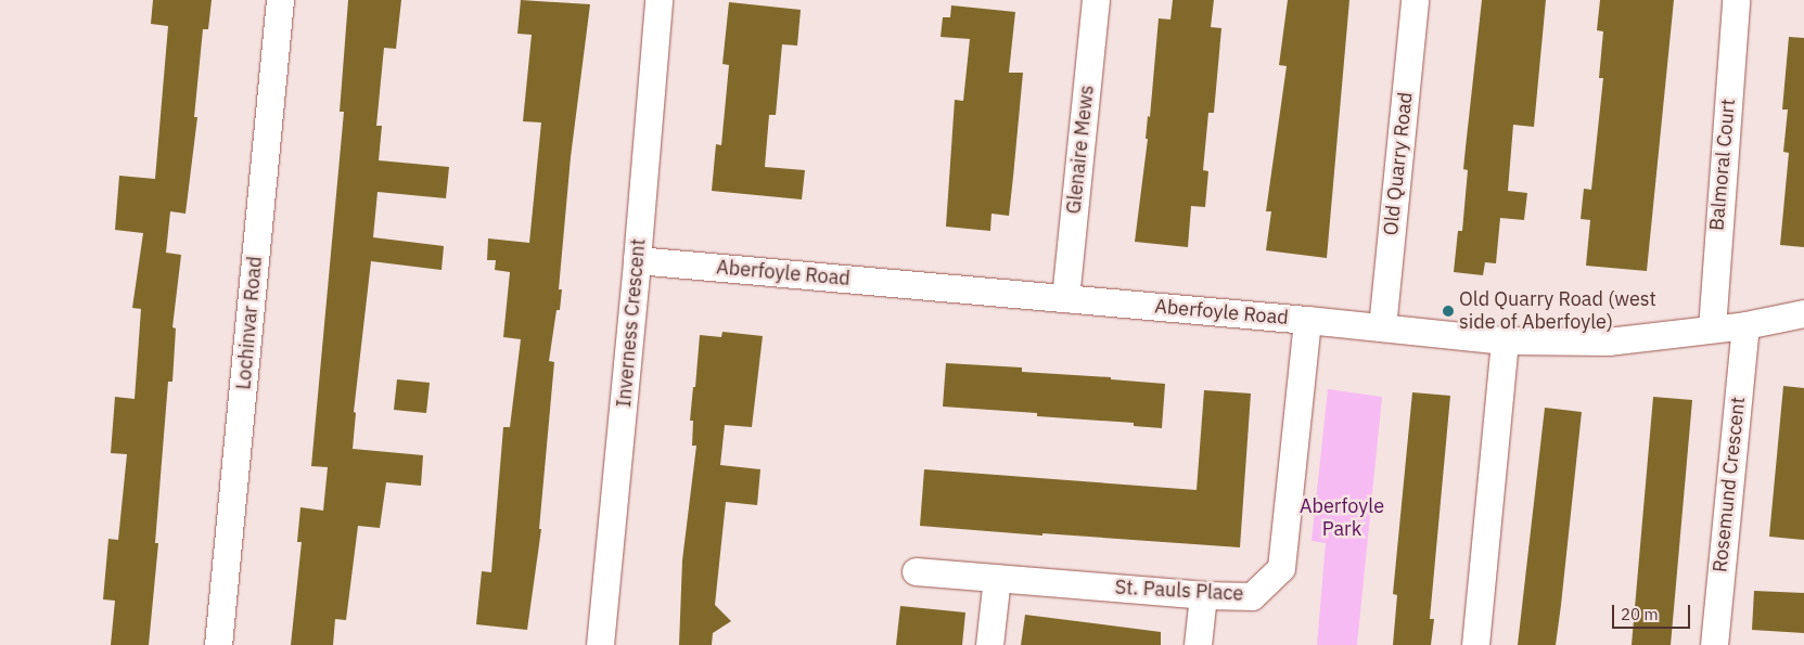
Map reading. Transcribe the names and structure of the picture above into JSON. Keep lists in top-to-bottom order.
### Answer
{
  "streets": {
    "street": [
      "Glenaire Mews",
      "Old Quarry Road",
      "Balmoral Court",
      "Aberfoyle Road",
      "Lochinvar Road",
      "Inverness Crescent",
      "Rosemund Crescent",
      "St. Pauls Place"
    ]
  },
  "crossings": [
    ["Glenaire Mews", "Aberfoyle Road"],
    ["Old Quarry Road", "Aberfoyle Road"],
    ["Balmoral Court", "Aberfoyle Road"],
    ["Aberfoyle Road", "Inverness Crescent"],
    ["Aberfoyle Road", "Rosemund Crescent"],
    ["Aberfoyle Road", "St. Pauls Place"]
  ],
  "parks": ["Aberfoyle Park"],
  "places": ["Old Quarry Road (west side of Aberfoyle)"],
  "scale_bar": "20 m"
}
